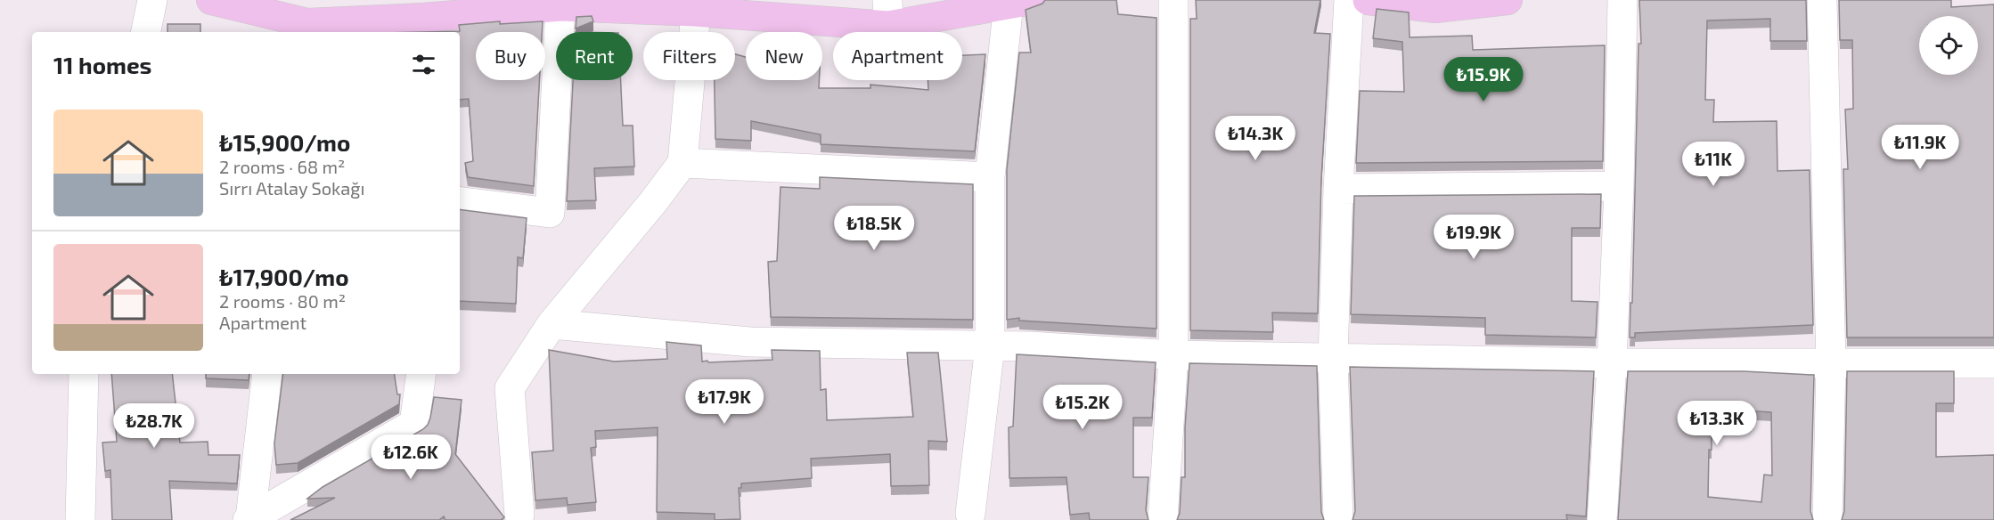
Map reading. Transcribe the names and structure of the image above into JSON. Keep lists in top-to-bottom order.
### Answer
{
  "page": {
    "chip": [
      "Buy",
      "Rent",
      "Filters",
      "New",
      "Apartment"
    ],
    "heading": "11 homes",
    "price": [
      "₺15.9K",
      "₺14.3K",
      "₺11.9K",
      "₺11K",
      "₺18.5K",
      "₺19.9K",
      "₺17.9K",
      "₺15.2K",
      "₺13.3K",
      "₺28.7K",
      "₺12.6K"
    ],
    "list": [
      {
        "name": "₺15,900/mo",
        "note": "2 rooms · 68 m² · Sırrı Atalay Sokağı"
      },
      {
        "name": "₺17,900/mo",
        "note": "2 rooms · 80 m² · Apartment"
      }
    ]
  }
}
